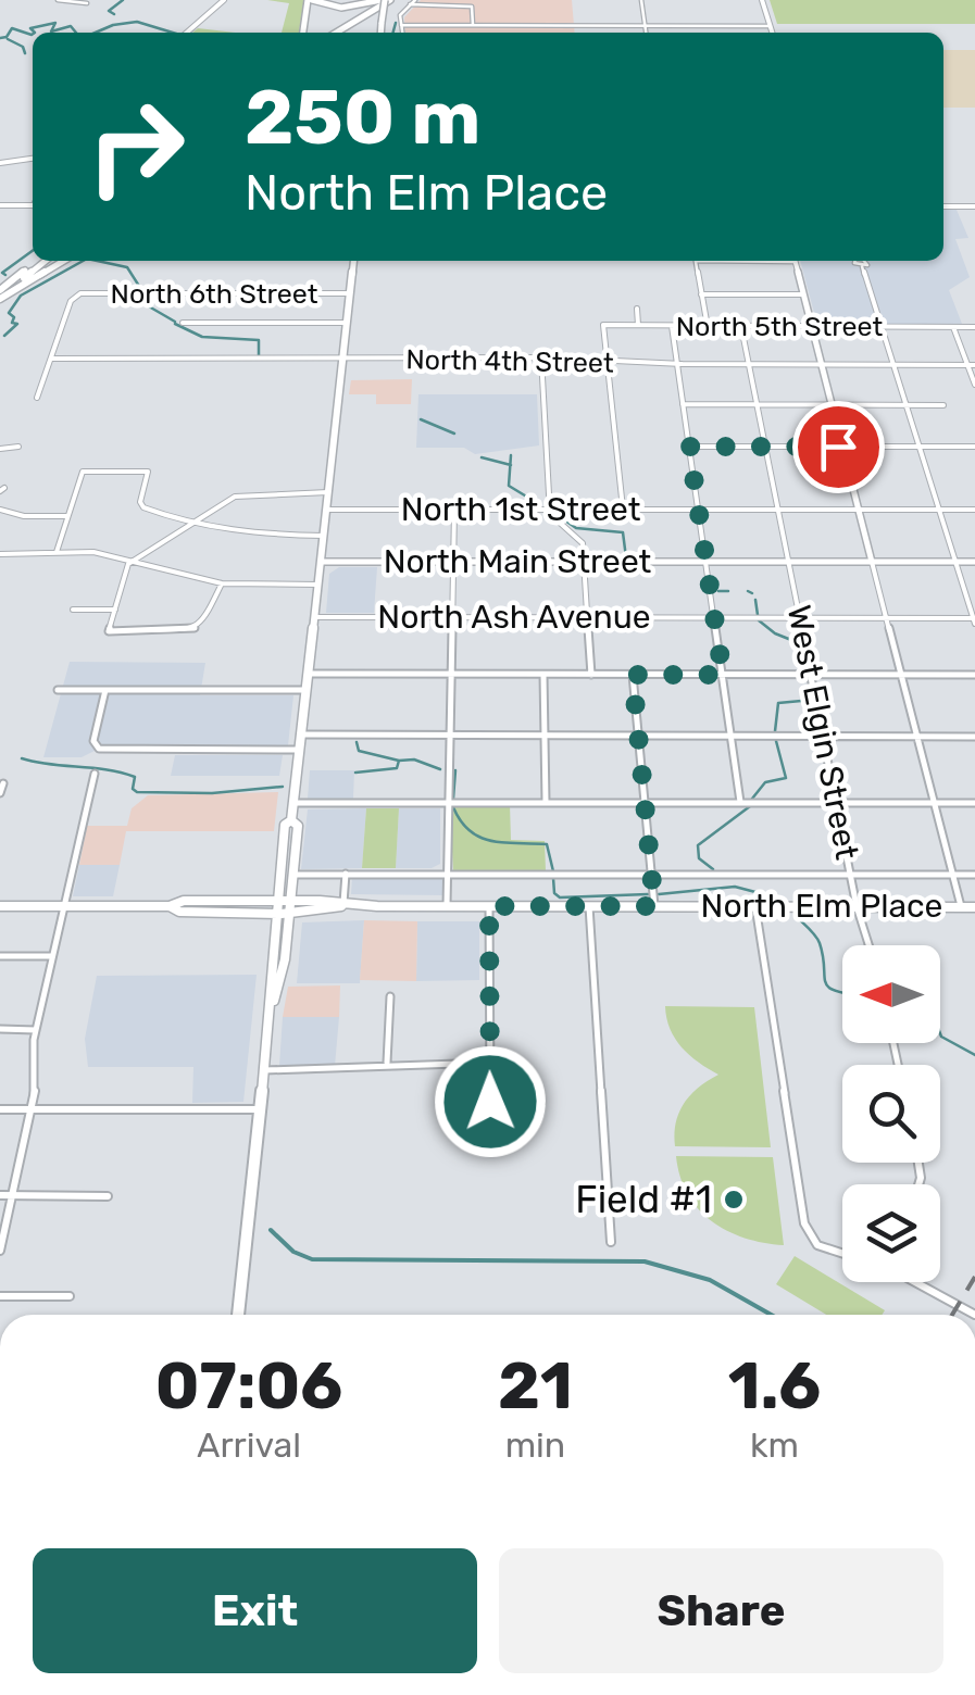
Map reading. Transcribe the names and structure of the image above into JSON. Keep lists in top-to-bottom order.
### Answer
{
  "streets": {
    "main road": ["North Main Street", "North Elm Place"],
    "street": [
      "North 6th Street",
      "North 5th Street",
      "North 4th Street",
      "North 1st Street",
      "North Ash Avenue",
      "West Elgin Street"
    ]
  },
  "crossings": [
    ["North 6th Street", "North 4th Street"],
    ["North 5th Street", "North 4th Street"],
    ["North 5th Street", "West Elgin Street"],
    ["North 4th Street", "West Elgin Street"],
    ["North 1st Street", "West Elgin Street"],
    ["North Main Street", "West Elgin Street"],
    ["North Ash Avenue", "West Elgin Street"],
    ["West Elgin Street", "North Elm Place"]
  ],
  "places": ["Field #1"],
  "north": "left",
  "page": {
    "turn": ["250 m", "North Elm Place"],
    "eta": [
      "07:06",
      "Arrival",
      "21",
      "min",
      "1.6",
      "km"
    ],
    "buttons": ["Exit", "Share"]
  }
}
